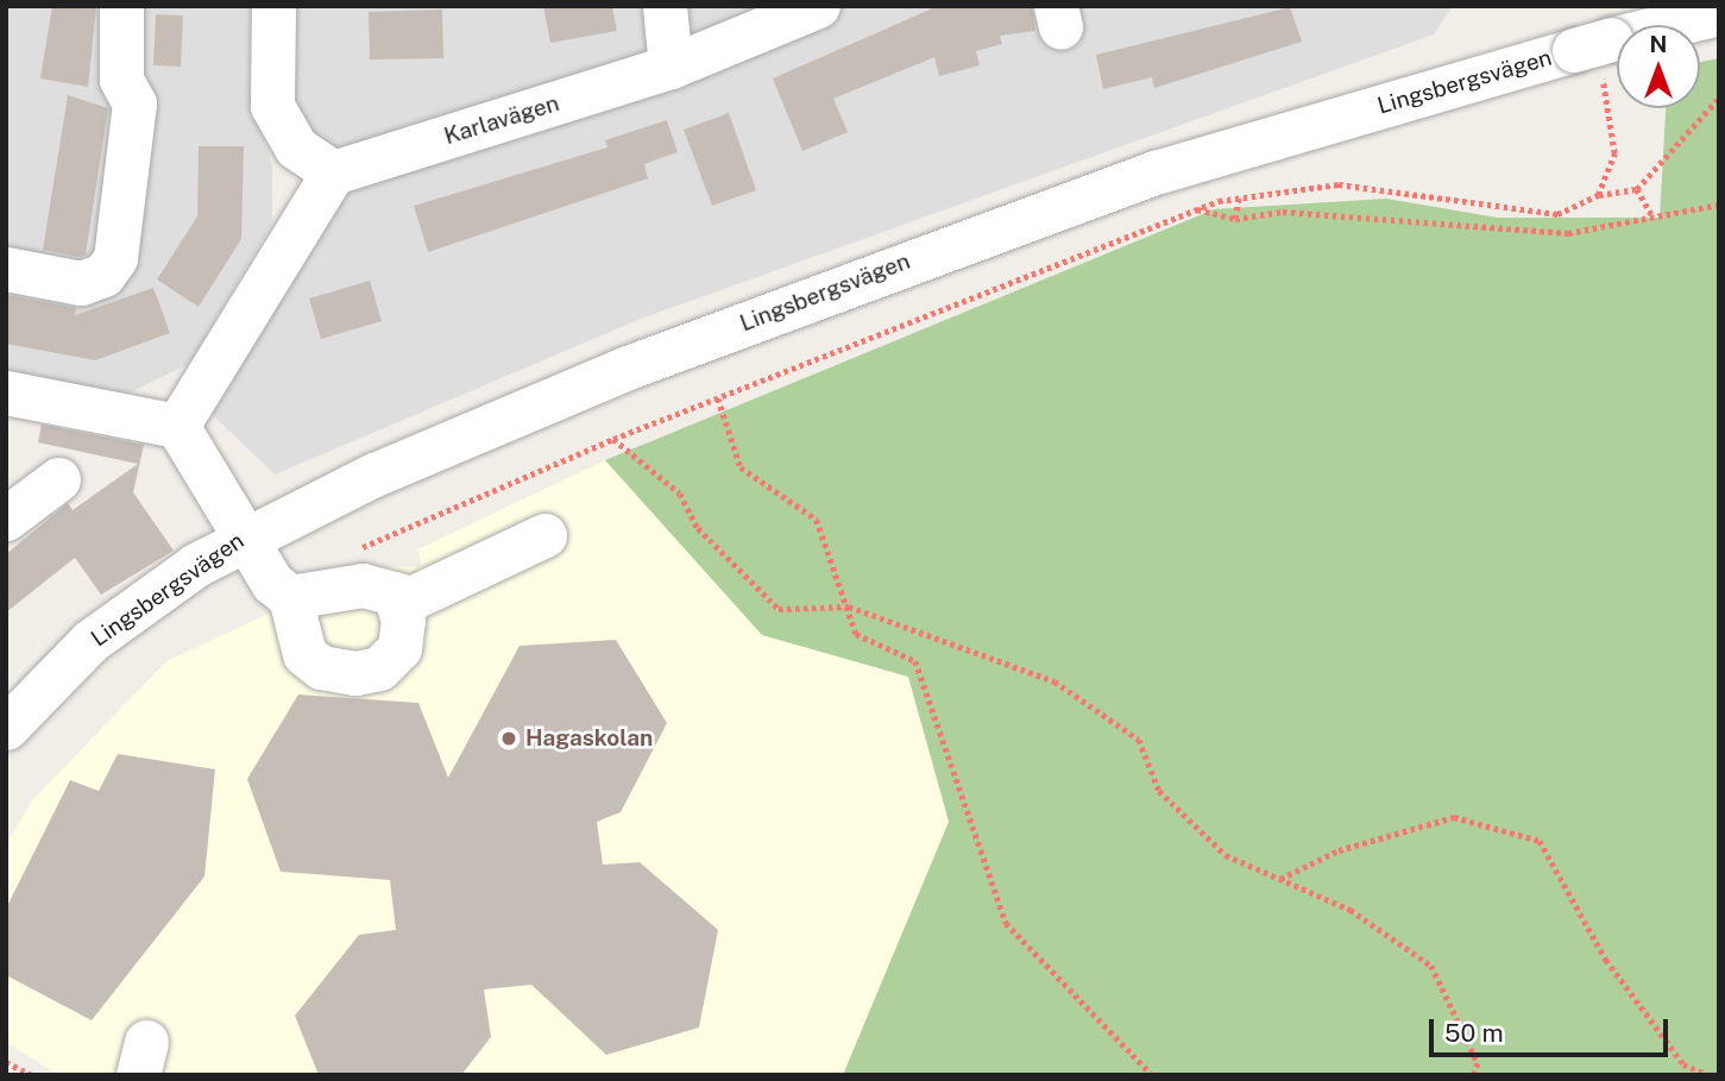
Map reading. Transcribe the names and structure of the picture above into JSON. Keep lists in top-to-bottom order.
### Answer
{
  "streets": {
    "street": ["Lingsbergsvägen", "Karlavägen"]
  },
  "places": ["Hagaskolan"],
  "scale_bar": "50 m",
  "north": "top"
}
